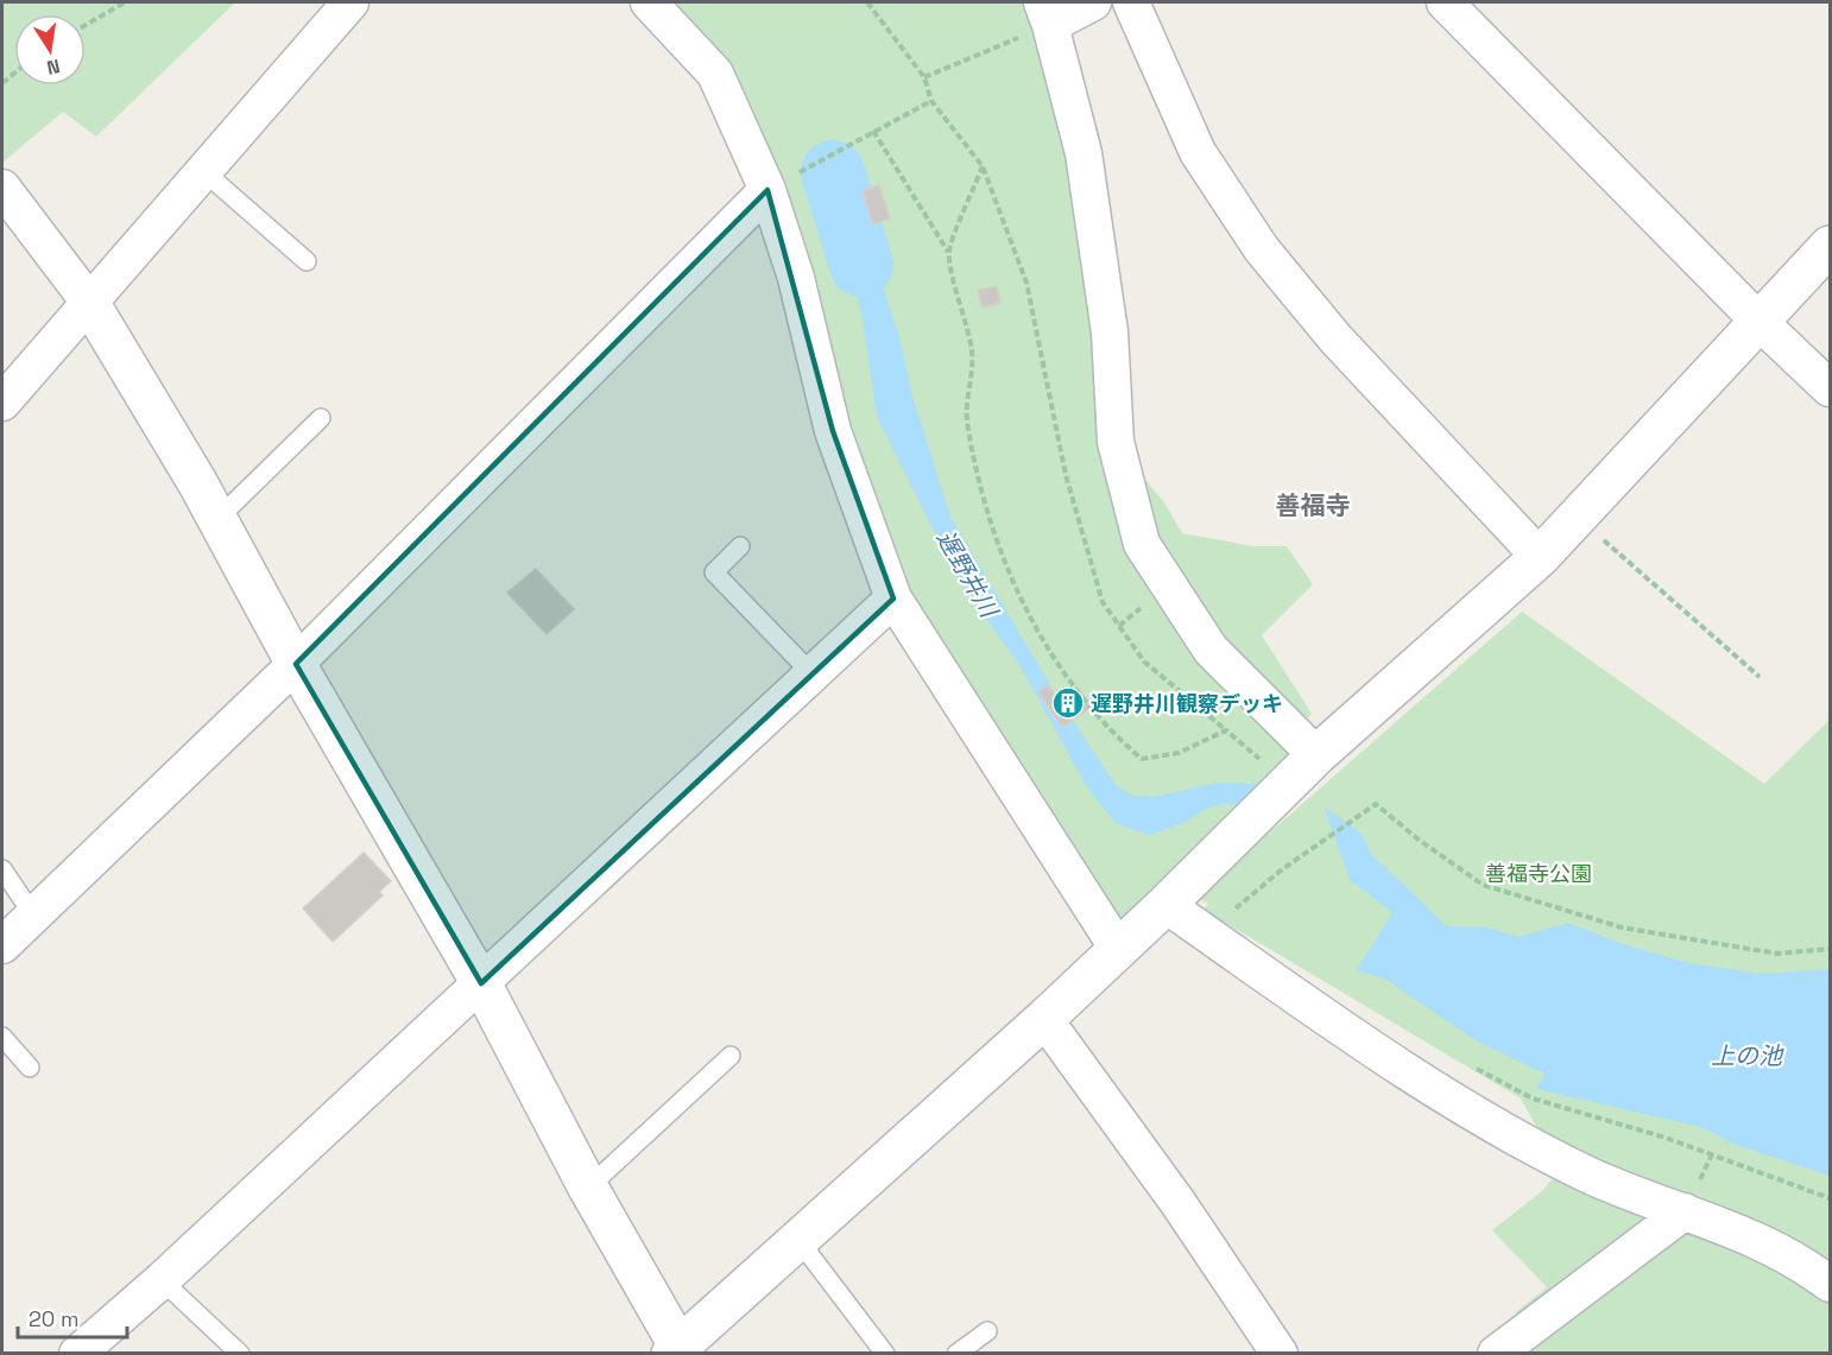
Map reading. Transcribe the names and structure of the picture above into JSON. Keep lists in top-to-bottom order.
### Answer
{
  "districts": ["善福寺"],
  "water": ["遅野井川", "上の池"],
  "parks": ["善福寺公園"],
  "places": {
    "building": ["遅野井川観察デッキ"]
  },
  "scale_bar": "20 m",
  "north": "bottom"
}
